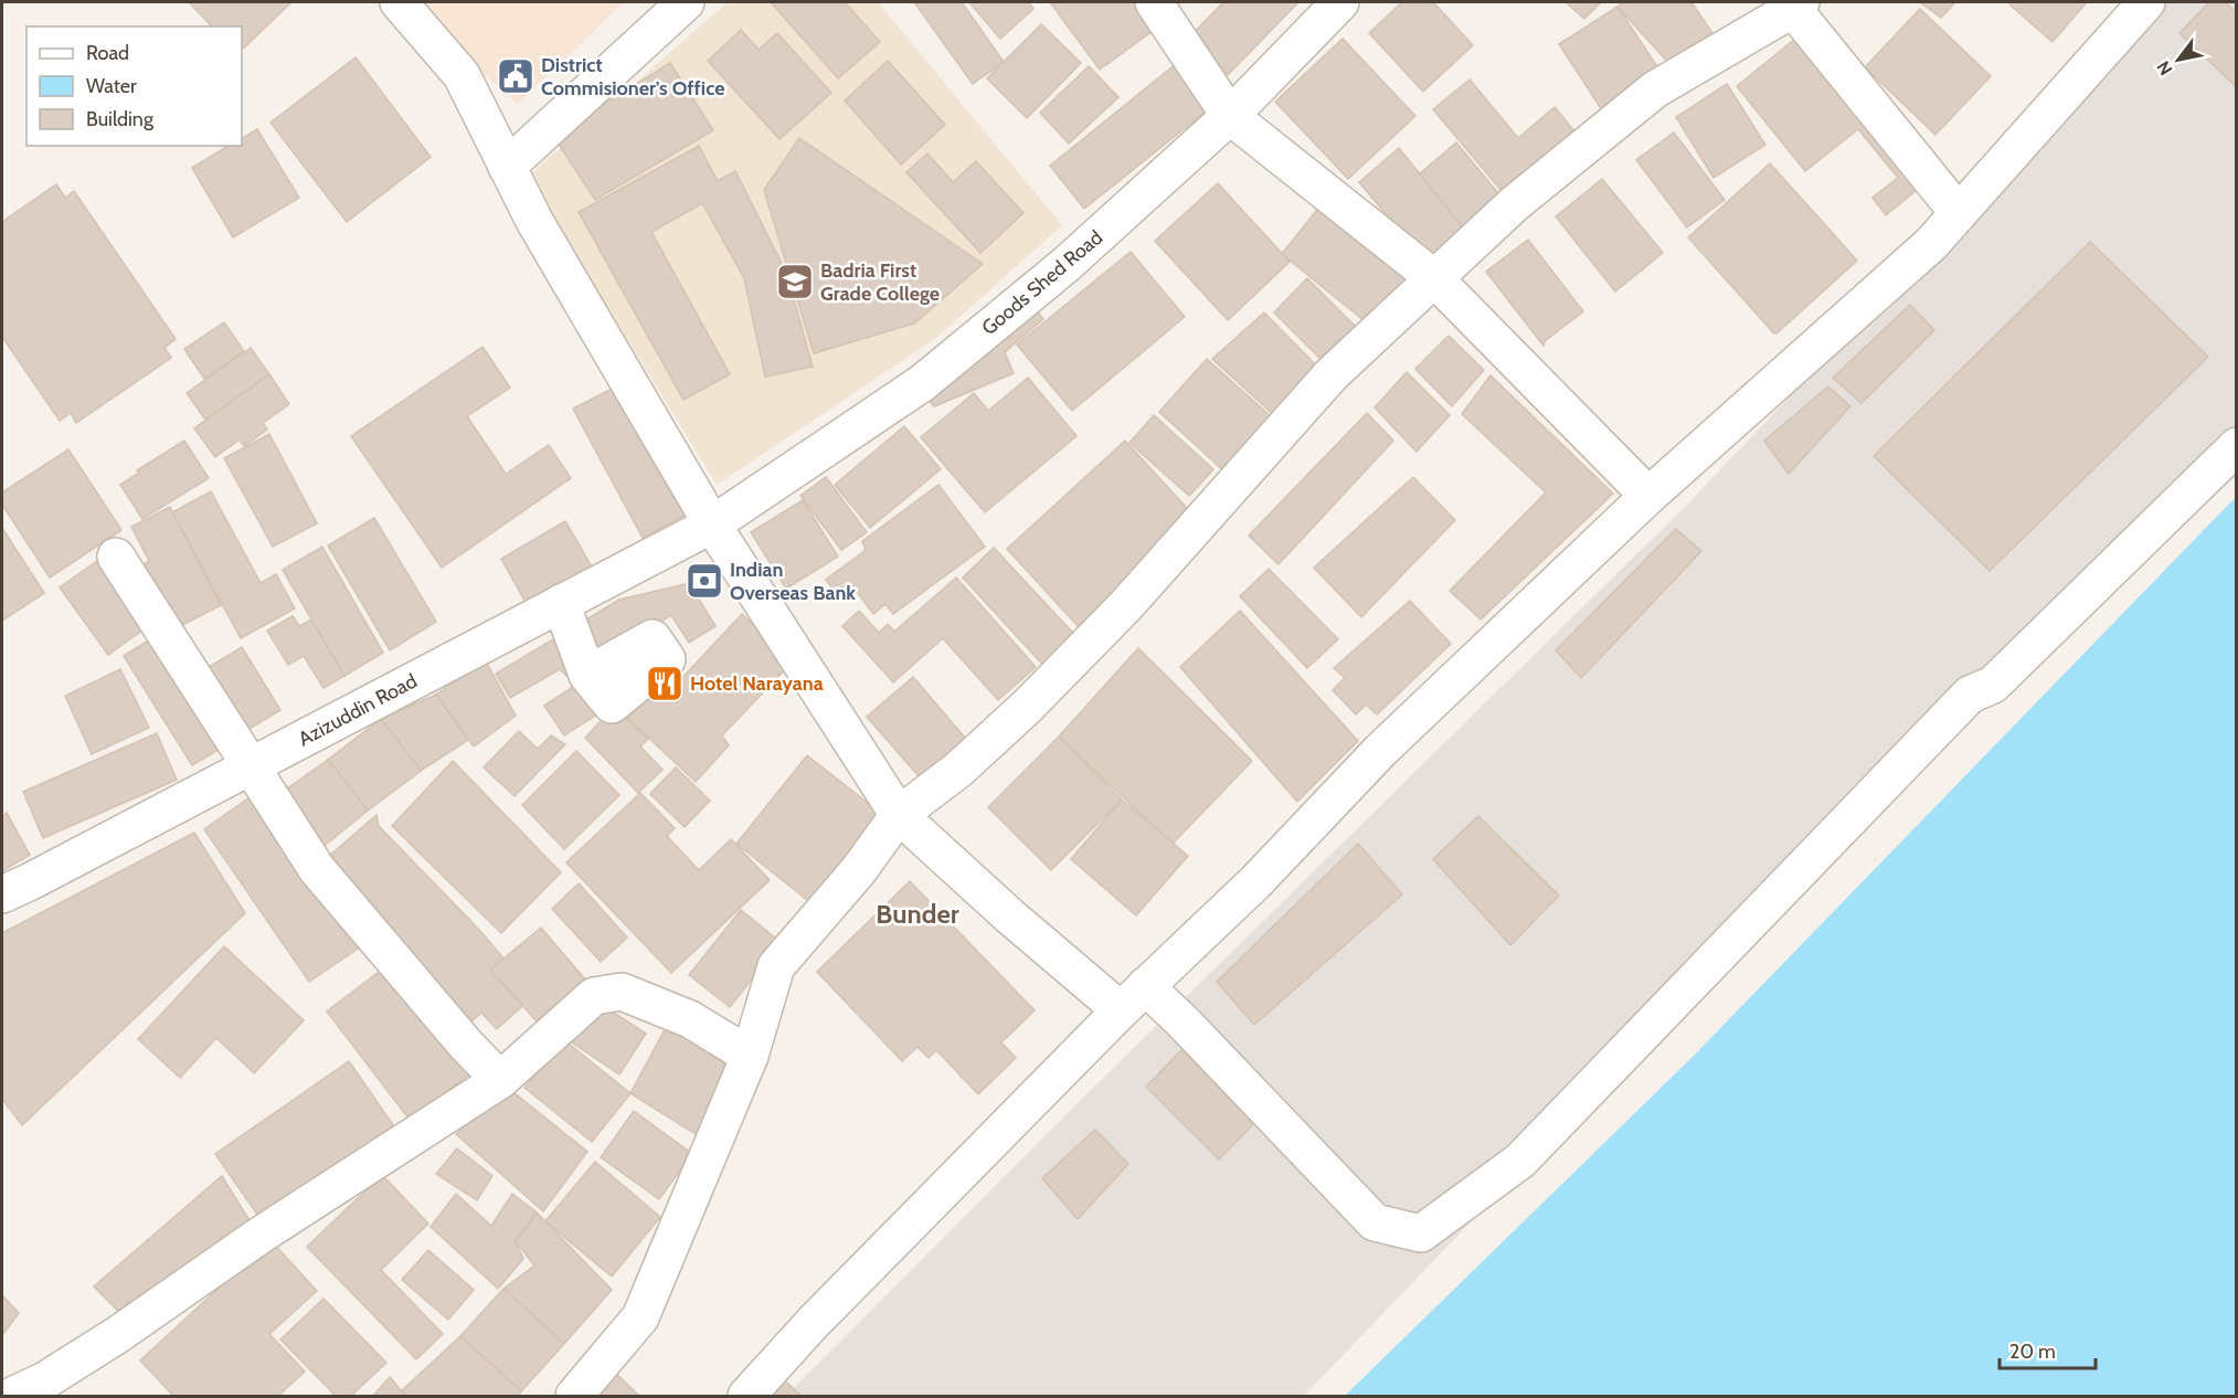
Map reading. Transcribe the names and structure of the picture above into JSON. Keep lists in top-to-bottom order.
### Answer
{
  "streets": {
    "street": ["Goods Shed Road", "Azizuddin Road"]
  },
  "crossings": [
    ["Goods Shed Road", "Azizuddin Road"]
  ],
  "districts": ["Bunder"],
  "places": {
    "public building": ["District Commisioner's Office"],
    "school or university": ["Badria First Grade College"],
    "bank": ["Indian Overseas Bank"],
    "restaurant": ["Hotel Narayana"]
  },
  "legend": ["Road", "Water", "Building"],
  "scale_bar": "20 m",
  "north": "bottom left"
}
